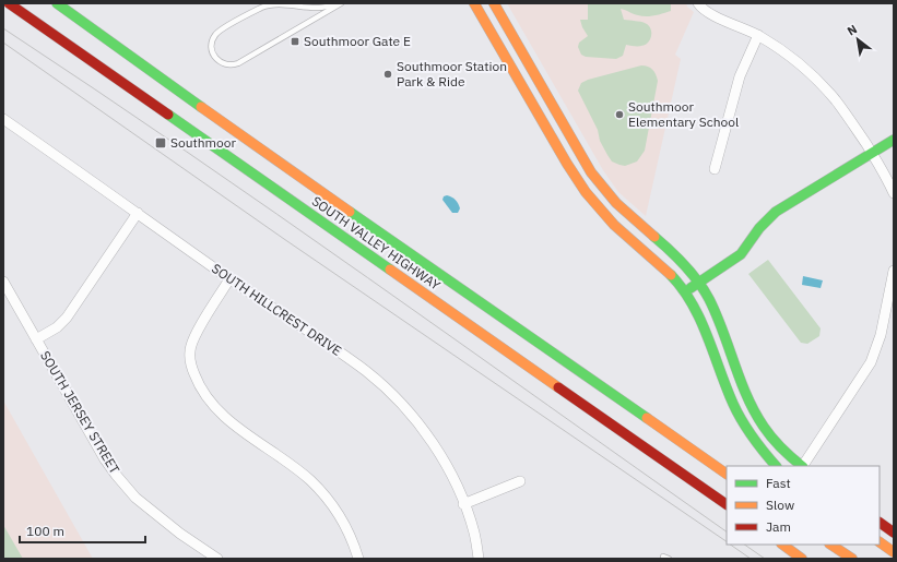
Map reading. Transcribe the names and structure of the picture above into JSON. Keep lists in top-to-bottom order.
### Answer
{
  "streets": {
    "main road": ["SOUTH VALLEY HIGHWAY"],
    "street": ["SOUTH HILLCREST DRIVE", "SOUTH JERSEY STREET"]
  },
  "places": {
    "transit": ["Southmoor Gate E", "Southmoor"],
    "other": ["Southmoor Station Park & Ride", "Southmoor Elementary School"]
  },
  "legend": ["Fast", "Slow", "Jam"],
  "scale_bar": "100 m",
  "north": "top left"
}
